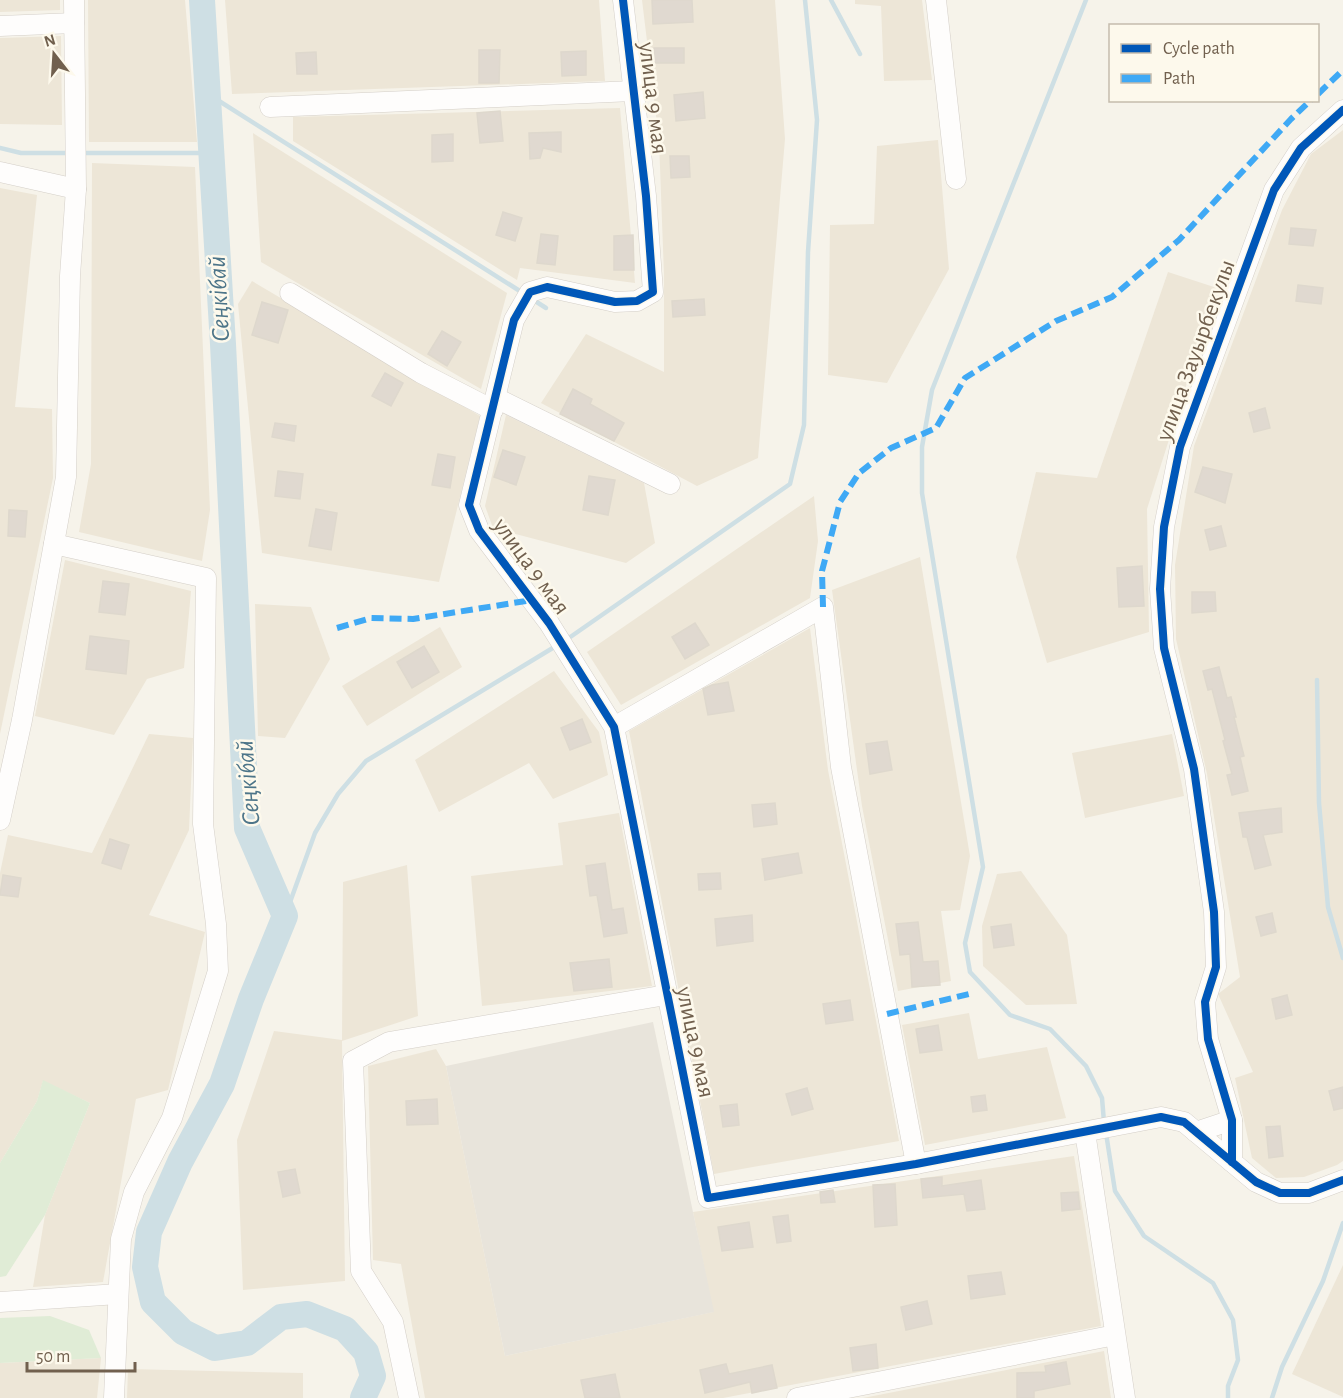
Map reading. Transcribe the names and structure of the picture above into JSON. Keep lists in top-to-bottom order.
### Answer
{
  "streets": {
    "street": ["улица 9 мая", "улица Зауырбекулы"]
  },
  "water": ["Сеңкібай"],
  "legend": ["Cycle path", "Path"],
  "scale_bar": "50 m",
  "north": "top"
}
